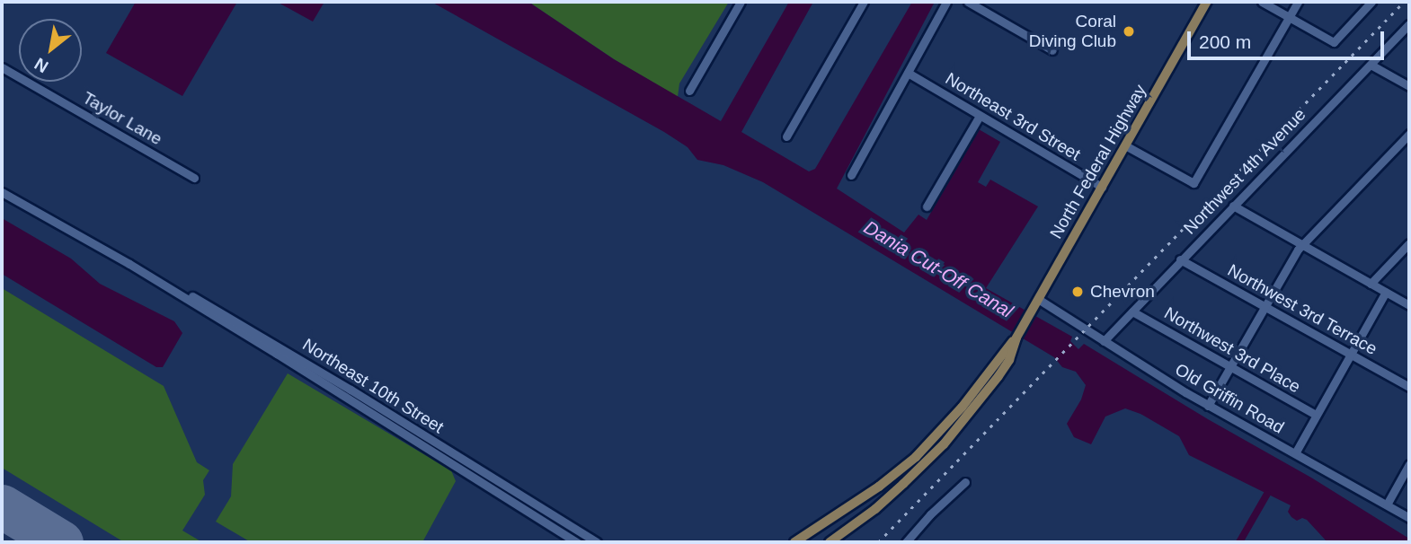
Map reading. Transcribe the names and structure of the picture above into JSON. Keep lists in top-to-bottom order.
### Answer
{
  "streets": {
    "main road": ["North Federal Highway"],
    "street": [
      "Northeast 3rd Street",
      "Taylor Lane",
      "Northwest 4th Avenue",
      "Northwest 3rd Terrace",
      "Northwest 3rd Place",
      "Northeast 10th Street",
      "Old Griffin Road"
    ]
  },
  "crossings": [
    ["Northeast 3rd Street", "North Federal Highway"],
    ["North Federal Highway", "Old Griffin Road"],
    ["Northwest 4th Avenue", "Northwest 3rd Terrace"],
    ["Northwest 4th Avenue", "Northwest 3rd Place"],
    ["Northwest 4th Avenue", "Old Griffin Road"]
  ],
  "water": ["Dania Cut-Off Canal"],
  "places": ["Coral Diving Club", "Chevron"],
  "scale_bar": "200 m",
  "north": "bottom left"
}
